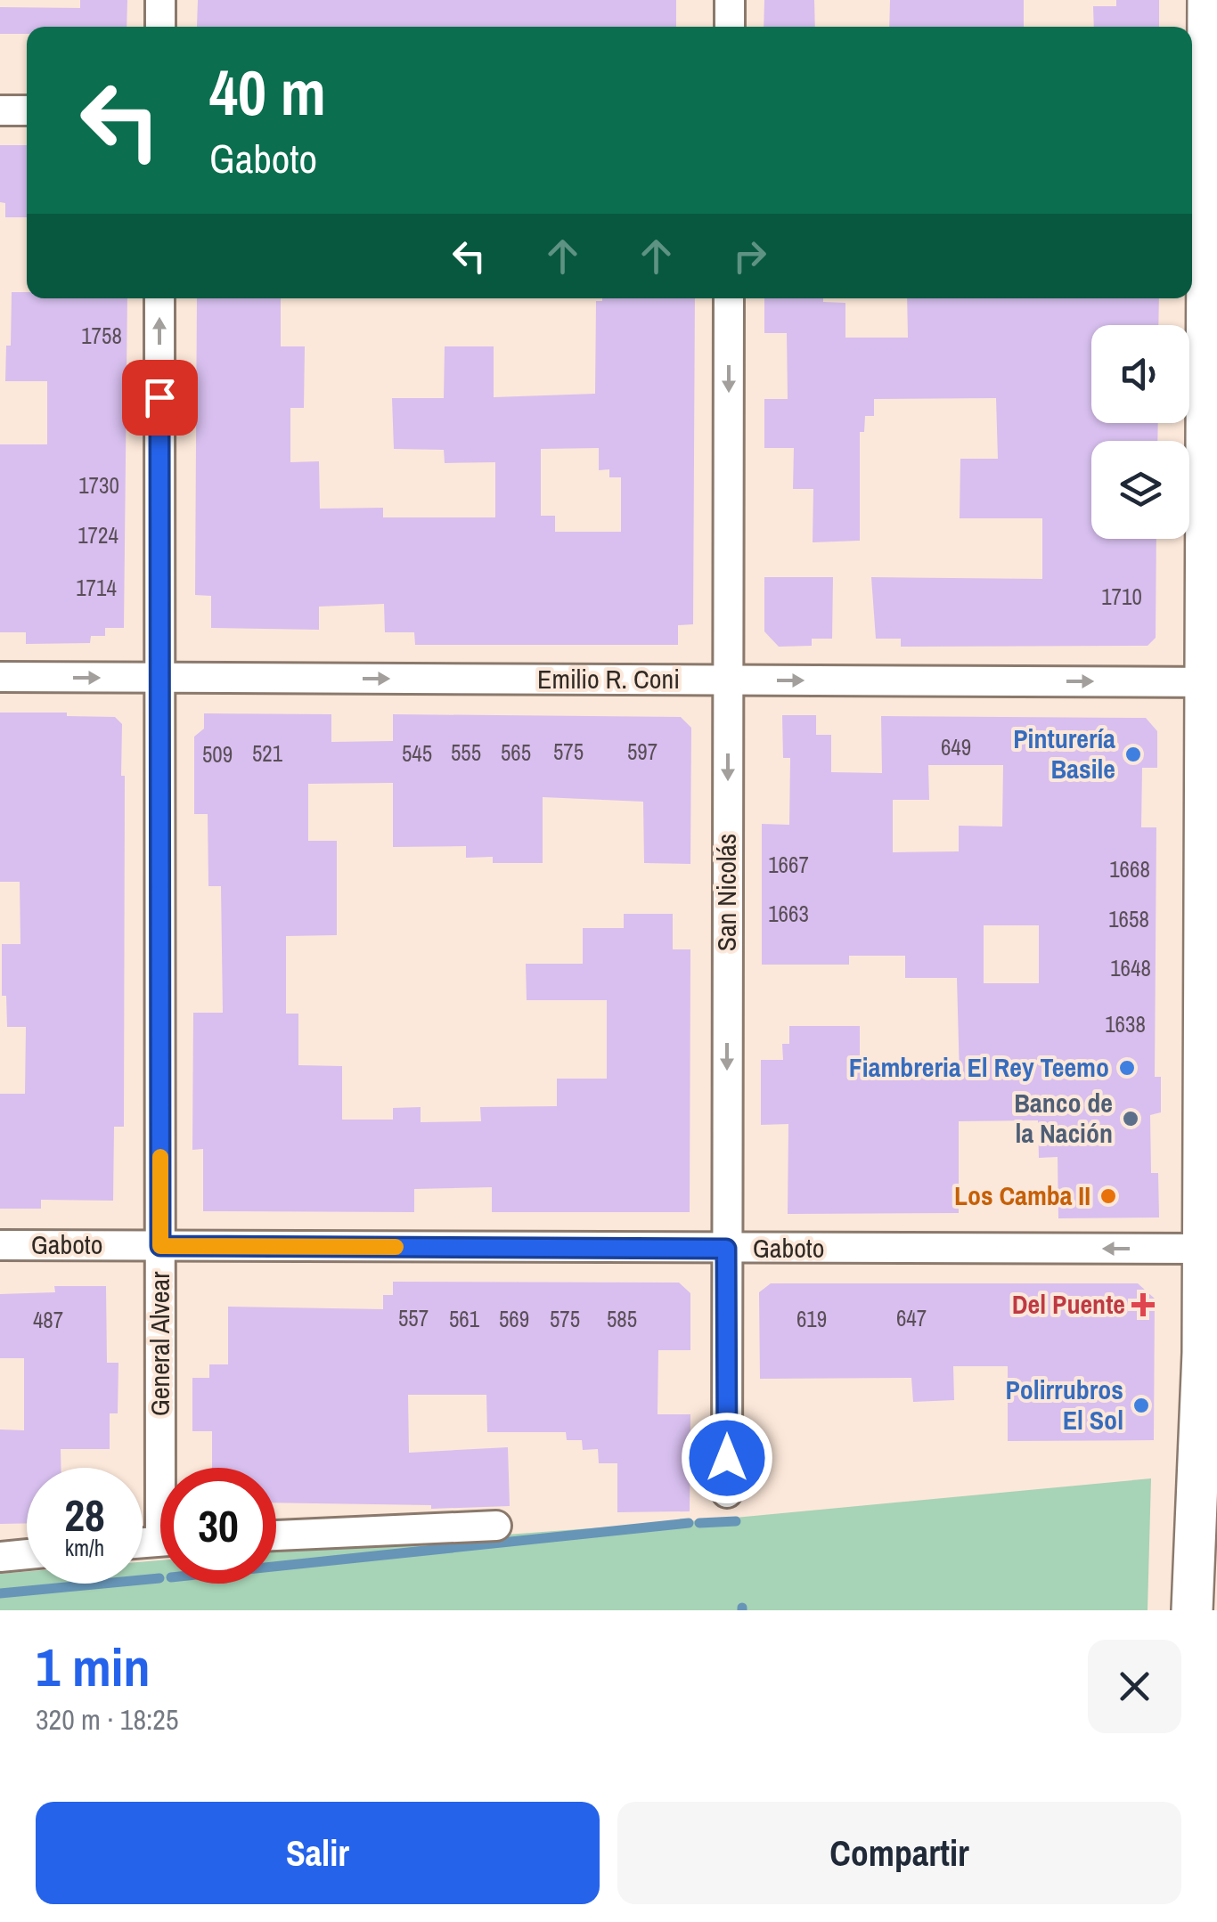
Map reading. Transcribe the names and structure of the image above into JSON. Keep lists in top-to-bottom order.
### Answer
{
  "streets": {
    "street": [
      "Emilio R. Coni",
      "San Nicolás",
      "Gaboto",
      "General Alvear"
    ]
  },
  "crossings": [
    ["Emilio R. Coni", "San Nicolás"],
    ["Emilio R. Coni", "General Alvear"],
    ["San Nicolás", "Gaboto"],
    ["Gaboto", "General Alvear"]
  ],
  "one_way": ["Emilio R. Coni", "San Nicolás", "Gaboto"],
  "places": {
    "other": [
      "Pinturería Basile",
      "Fiambreria El Rey Teemo",
      "Banco de la Nación",
      "Los Camba II",
      "Polirrubros El Sol"
    ],
    "health": ["Del Puente"]
  },
  "house_numbers": [
    "1758",
    "1730",
    "1724",
    "1714",
    "1710",
    "649",
    "575",
    "597",
    "555",
    "565",
    "521",
    "545",
    "509",
    "1667",
    "1668",
    "1663",
    "1658",
    "1648",
    "1638",
    "557",
    "647",
    "561",
    "569",
    "575",
    "585",
    "619",
    "487"
  ],
  "page": {
    "turn": ["40 m", "Gaboto"],
    "speed": "28 km/h",
    "limit": "30",
    "heading": ["1 min", "320 m · 18:25"],
    "buttons": ["Salir", "Compartir"]
  }
}
